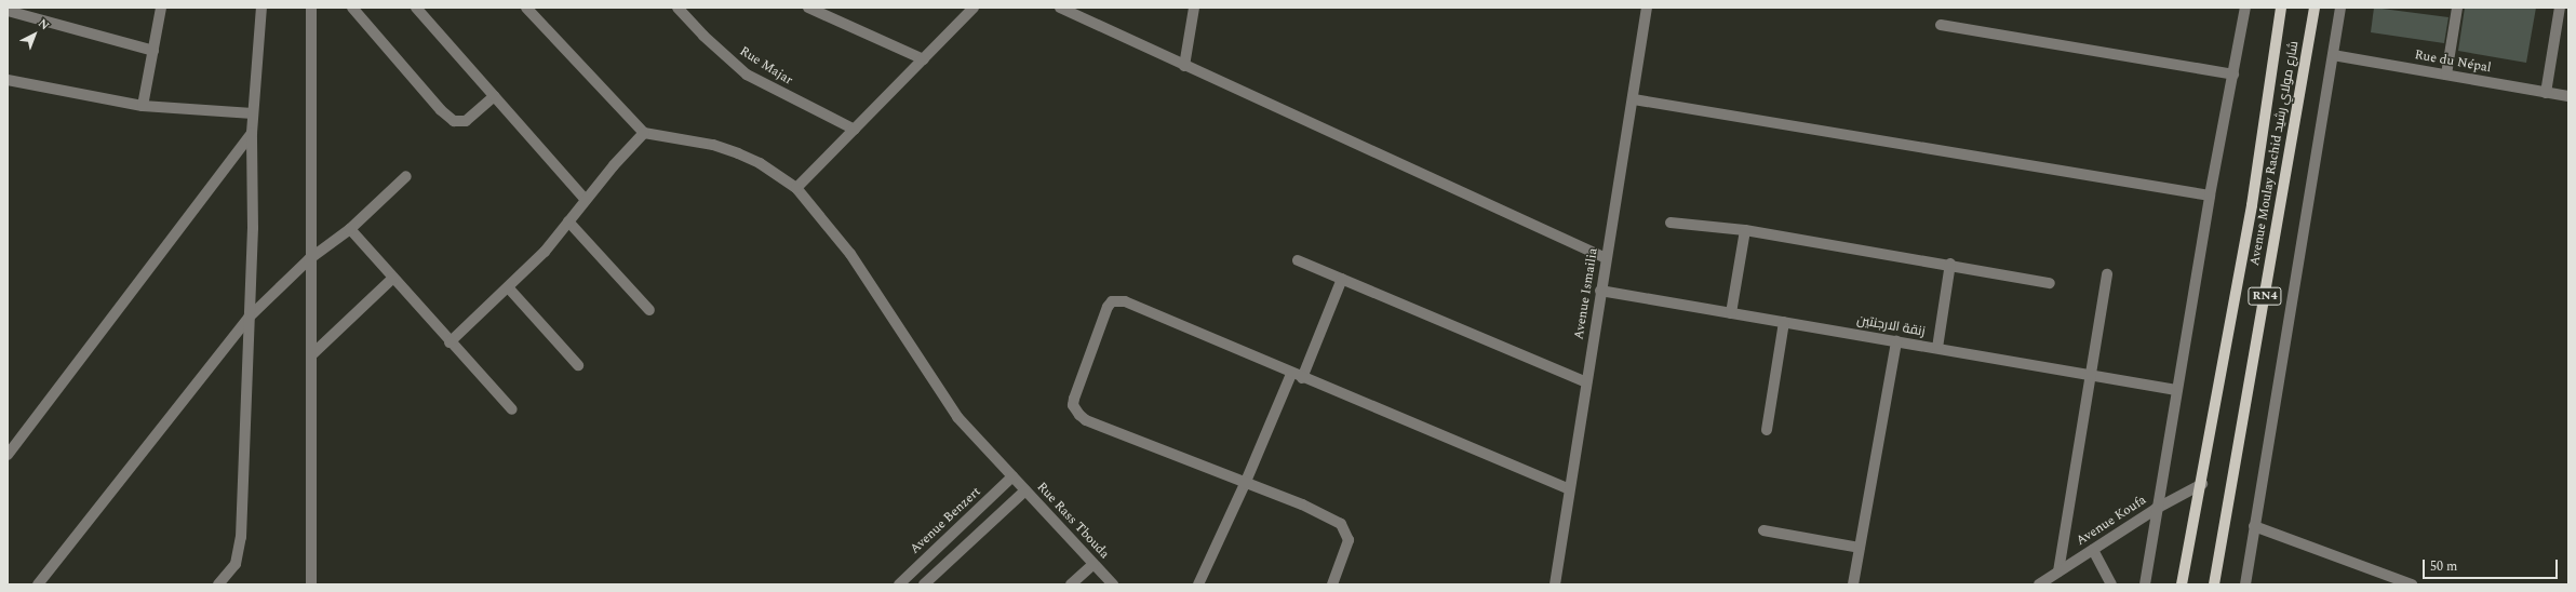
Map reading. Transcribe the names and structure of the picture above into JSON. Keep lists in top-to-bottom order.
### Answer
{
  "streets": {
    "main road": ["Avenue Moulay Rachid شارع مولاي رشيد", "RN4"],
    "street": [
      "Rue du Népal",
      "Rue Majar",
      "Avenue Ismailia",
      "زنقة الارجنتين",
      "Avenue Benzert",
      "Rue Rass Tbouda",
      "Avenue Koufa"
    ]
  },
  "crossings": [
    ["Avenue Moulay Rachid شارع مولاي رشيد", "Avenue Koufa"],
    ["Avenue Ismailia", "زنقة الارجنتين"],
    ["Avenue Benzert", "Rue Rass Tbouda"]
  ],
  "scale_bar": "50 m",
  "north": "top right"
}
